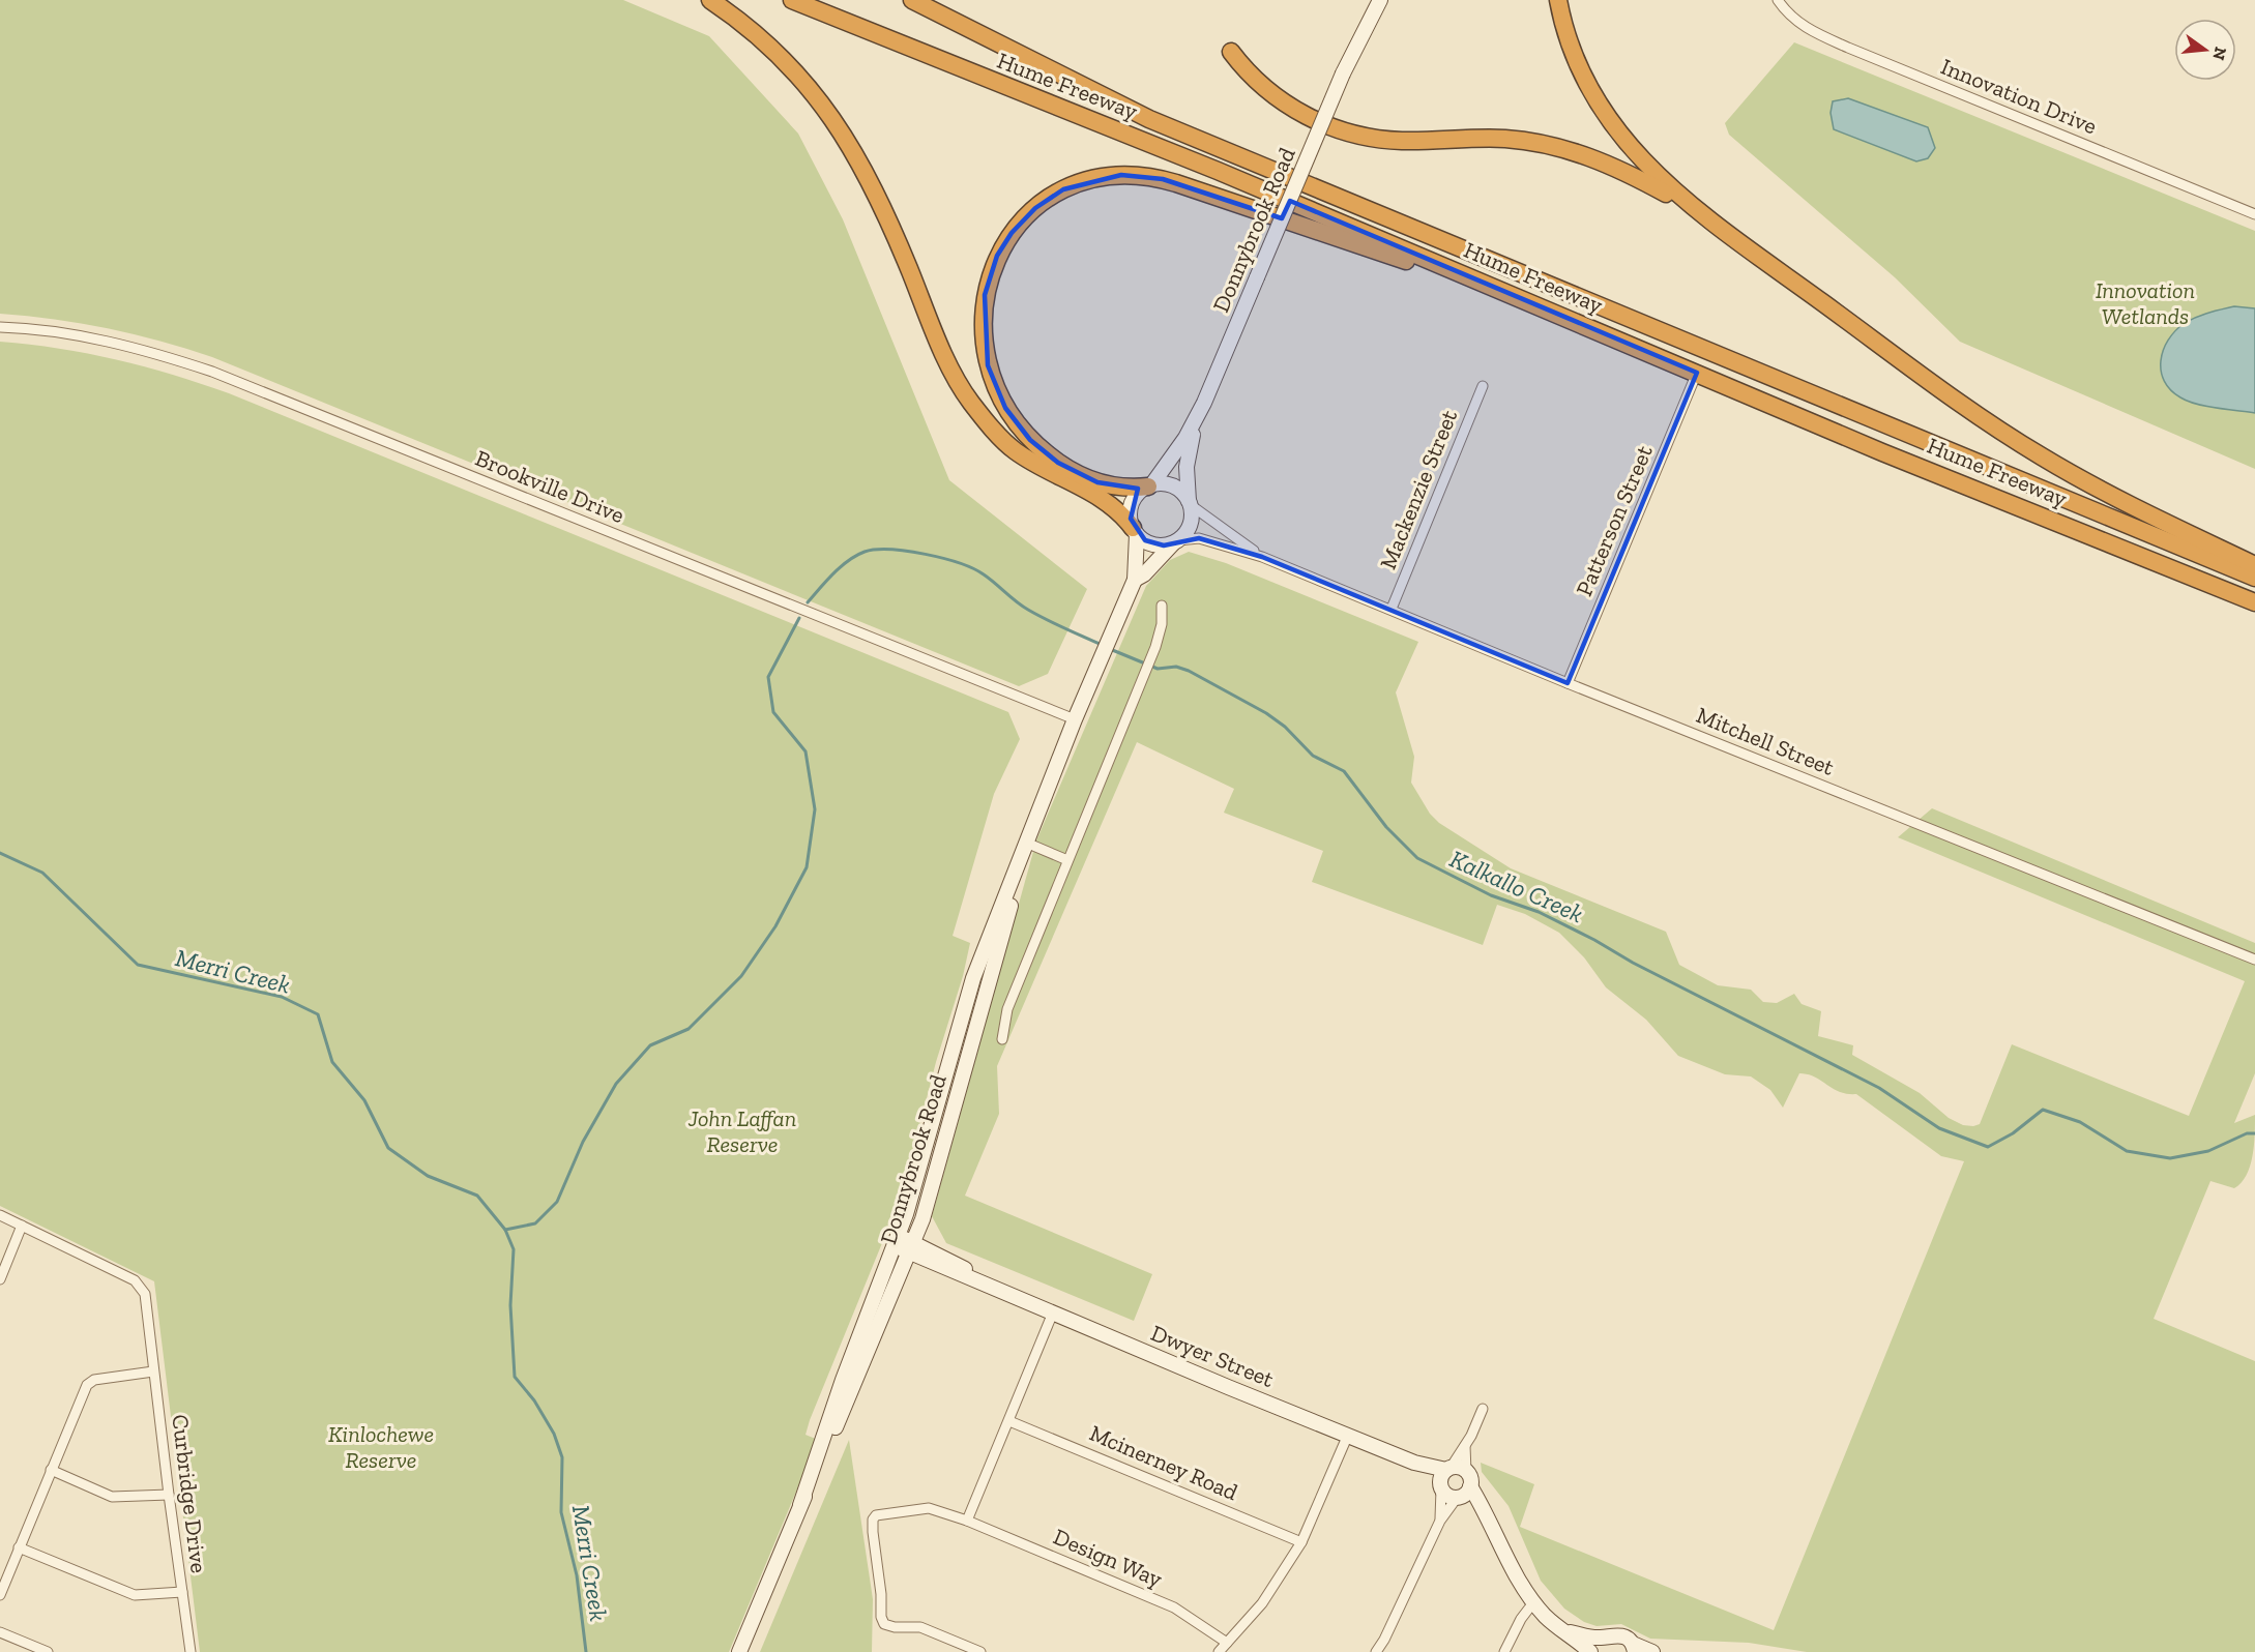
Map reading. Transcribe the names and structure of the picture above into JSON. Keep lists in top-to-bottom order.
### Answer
{
  "streets": {
    "highway": ["Hume Freeway"],
    "main road": ["Donnybrook Road", "Dwyer Street"],
    "street": [
      "Innovation Drive",
      "Brookville Drive",
      "Mackenzie Street",
      "Patterson Street",
      "Mitchell Street",
      "Mcinerney Road",
      "Curbridge Drive",
      "Design Way"
    ]
  },
  "crossings": [
    ["Hume Freeway", "Patterson Street"],
    ["Donnybrook Road", "Brookville Drive"],
    ["Donnybrook Road", "Mitchell Street"],
    ["Donnybrook Road", "Dwyer Street"],
    ["Mackenzie Street", "Mitchell Street"],
    ["Patterson Street", "Mitchell Street"]
  ],
  "water": ["Kalkallo Creek", "Merri Creek"],
  "parks": ["Innovation Wetlands", "John Laffan Reserve", "Kinlochewe Reserve"],
  "north": "right"
}
